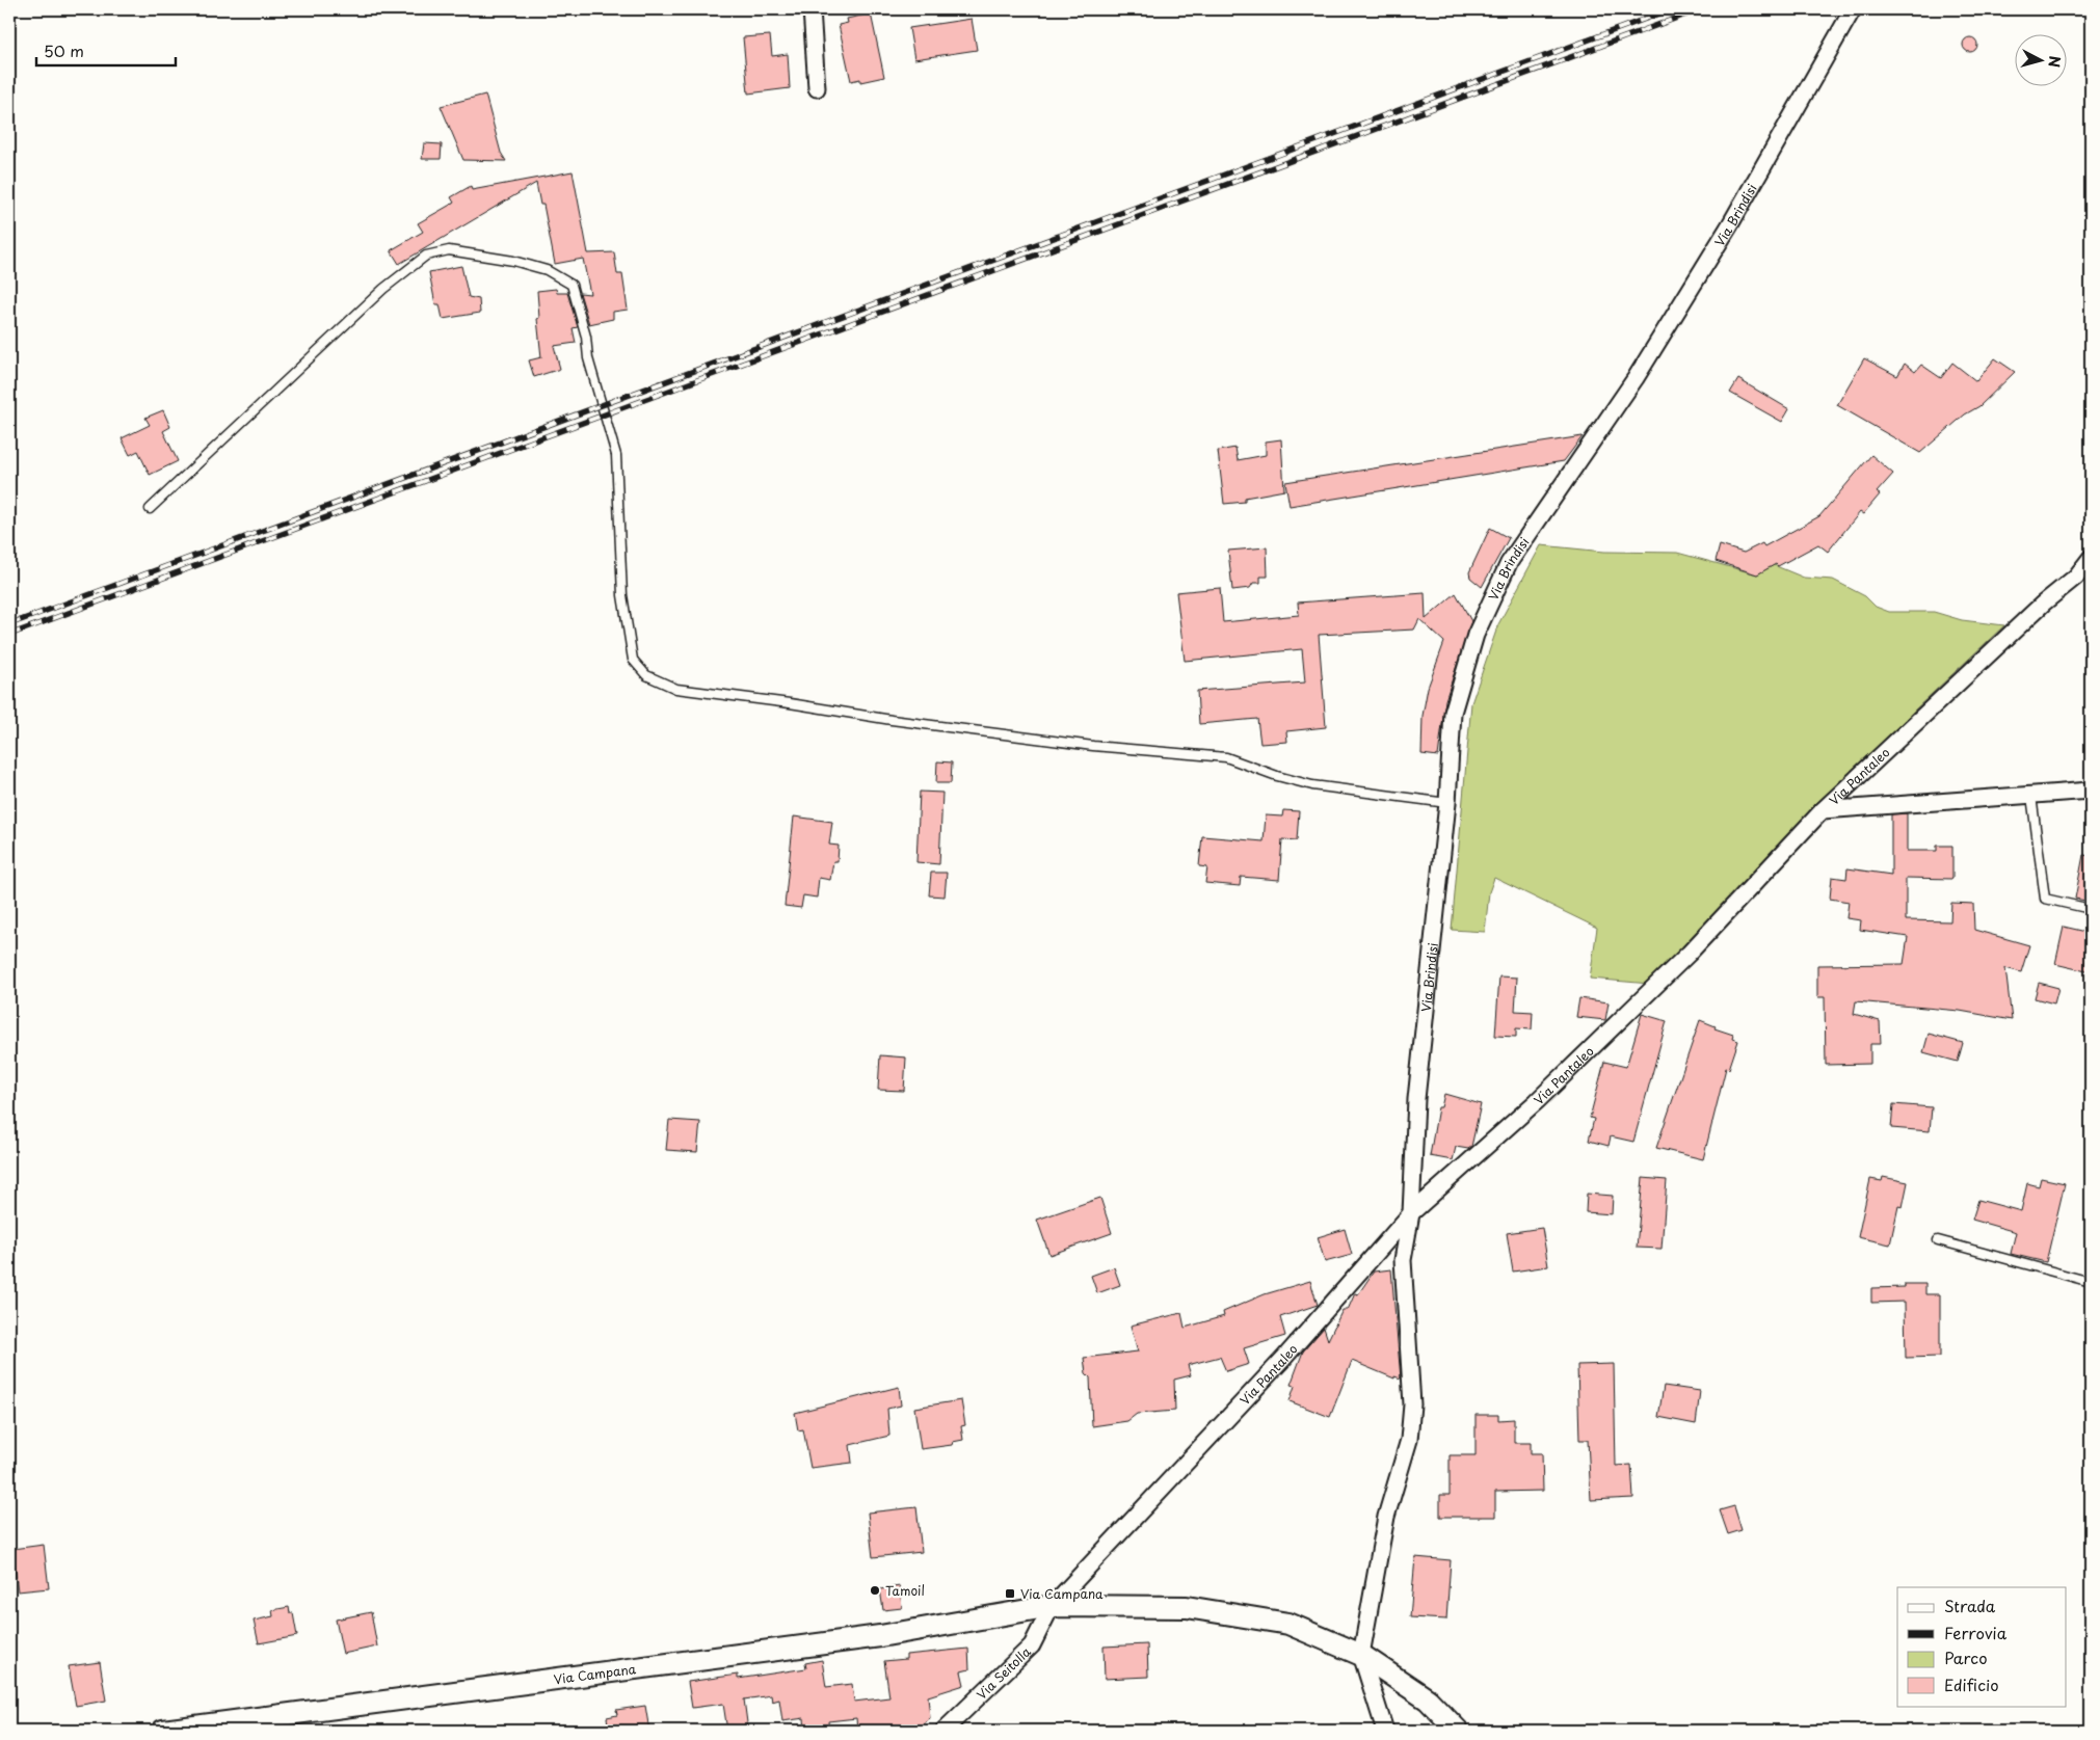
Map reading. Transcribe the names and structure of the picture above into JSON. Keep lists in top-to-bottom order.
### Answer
{
  "streets": {
    "main road": ["Via Campana"],
    "street": ["Via Brindisi", "Via Pantaleo", "Via Seitolla"]
  },
  "crossings": [
    ["Via Brindisi", "Via Pantaleo"],
    ["Via Brindisi", "Via Campana"],
    ["Via Pantaleo", "Via Campana"],
    ["Via Pantaleo", "Via Seitolla"],
    ["Via Campana", "Via Seitolla"]
  ],
  "places": {
    "other": ["Tamoil"],
    "transit": ["Via Campana"]
  },
  "legend": [
    "Strada",
    "Ferrovia",
    "Parco",
    "Edificio"
  ],
  "scale_bar": "50 m",
  "north": "right"
}
